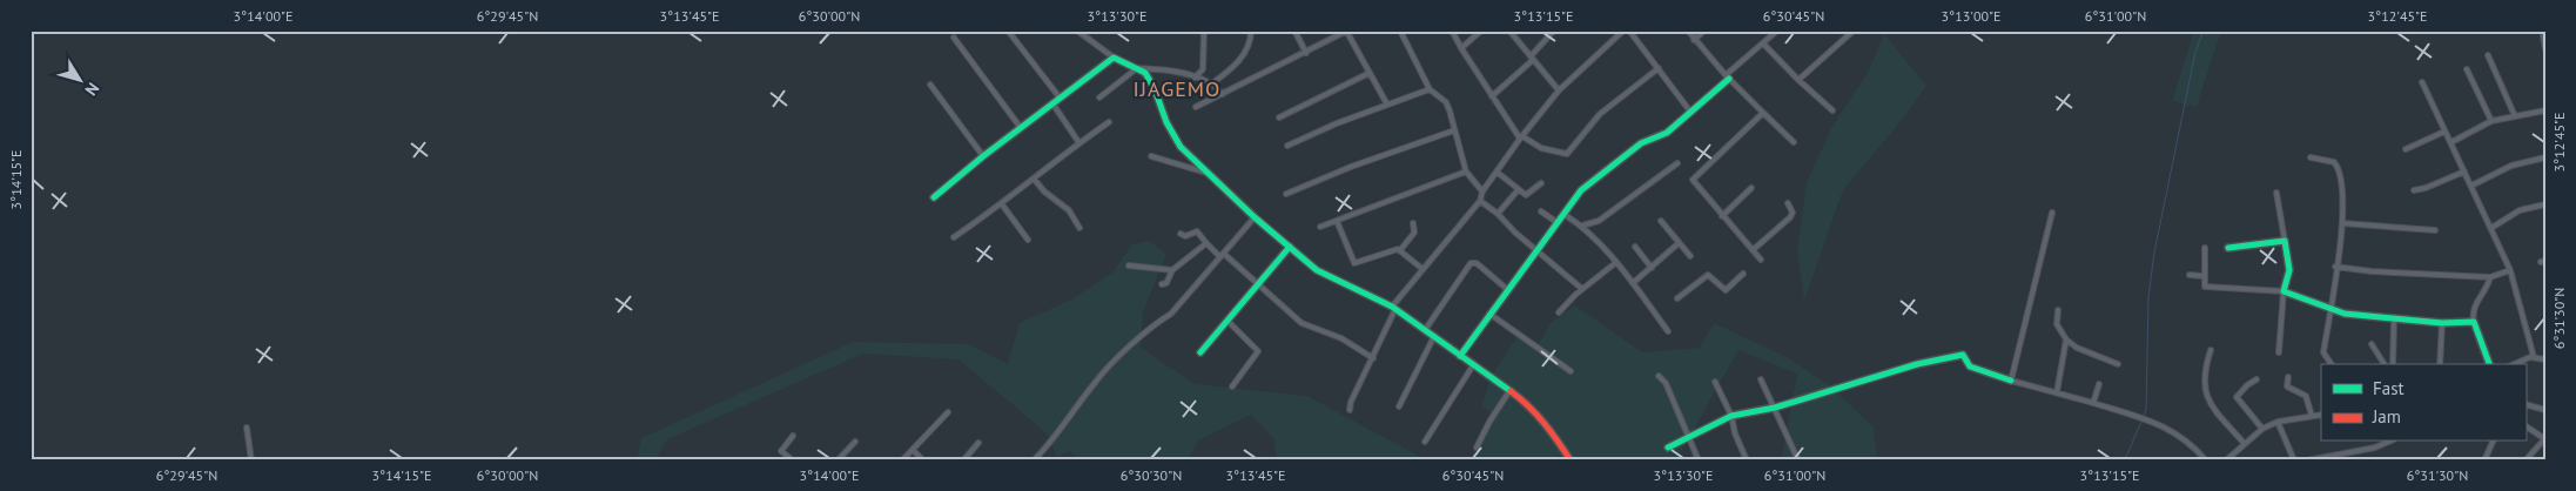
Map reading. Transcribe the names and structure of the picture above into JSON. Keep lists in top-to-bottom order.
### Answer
{
  "districts": ["IJAGEMO"],
  "legend": ["Fast", "Jam"],
  "north": "bottom right",
  "coordinates": [
    "3°14'00\"E",
    "6°29'45\"N",
    "3°13'45\"E",
    "6°30'00\"N",
    "3°13'30\"E",
    "3°13'15\"E",
    "6°30'45\"N",
    "3°13'00\"E",
    "6°31'00\"N",
    "3°12'45\"E",
    "3°14'15\"E",
    "6°31'30\"N",
    "6°30'30\"N"
  ]
}
